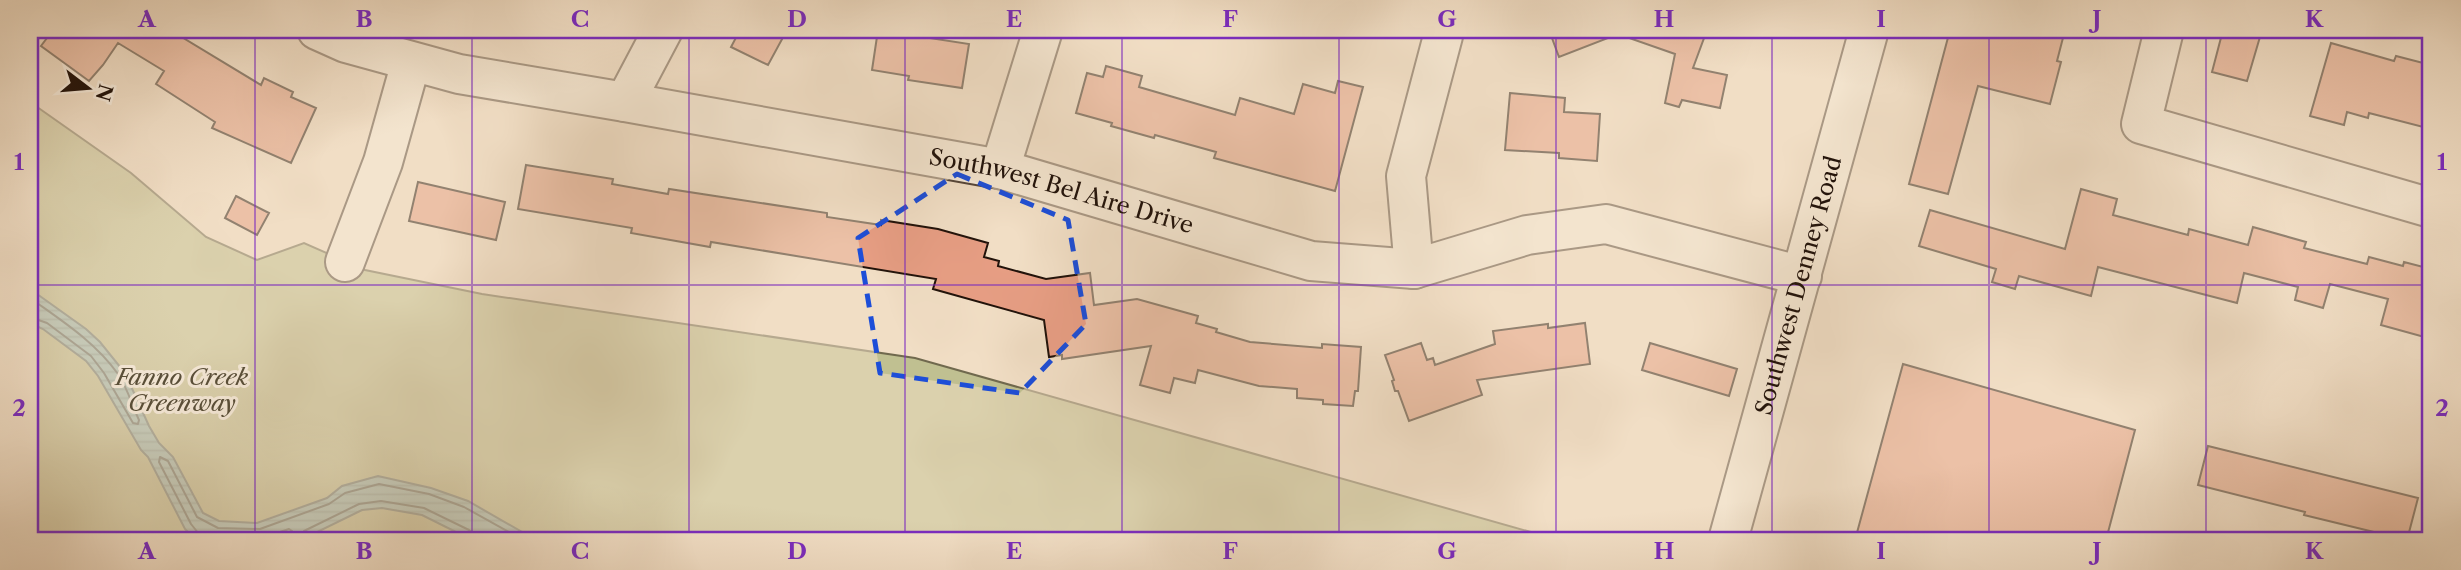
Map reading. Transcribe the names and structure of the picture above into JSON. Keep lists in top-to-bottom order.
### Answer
{
  "streets": {
    "street": ["Southwest Bel Aire Drive", "Southwest Denney Road"]
  },
  "crossings": [
    ["Southwest Bel Aire Drive", "Southwest Denney Road"]
  ],
  "parks": ["Fanno Creek Greenway"],
  "north": "right",
  "grid": {
    "columns": [
      "A",
      "B",
      "C",
      "D",
      "E",
      "F",
      "G",
      "H",
      "I",
      "J",
      "K"
    ],
    "rows": ["1", "2"]
  }
}
